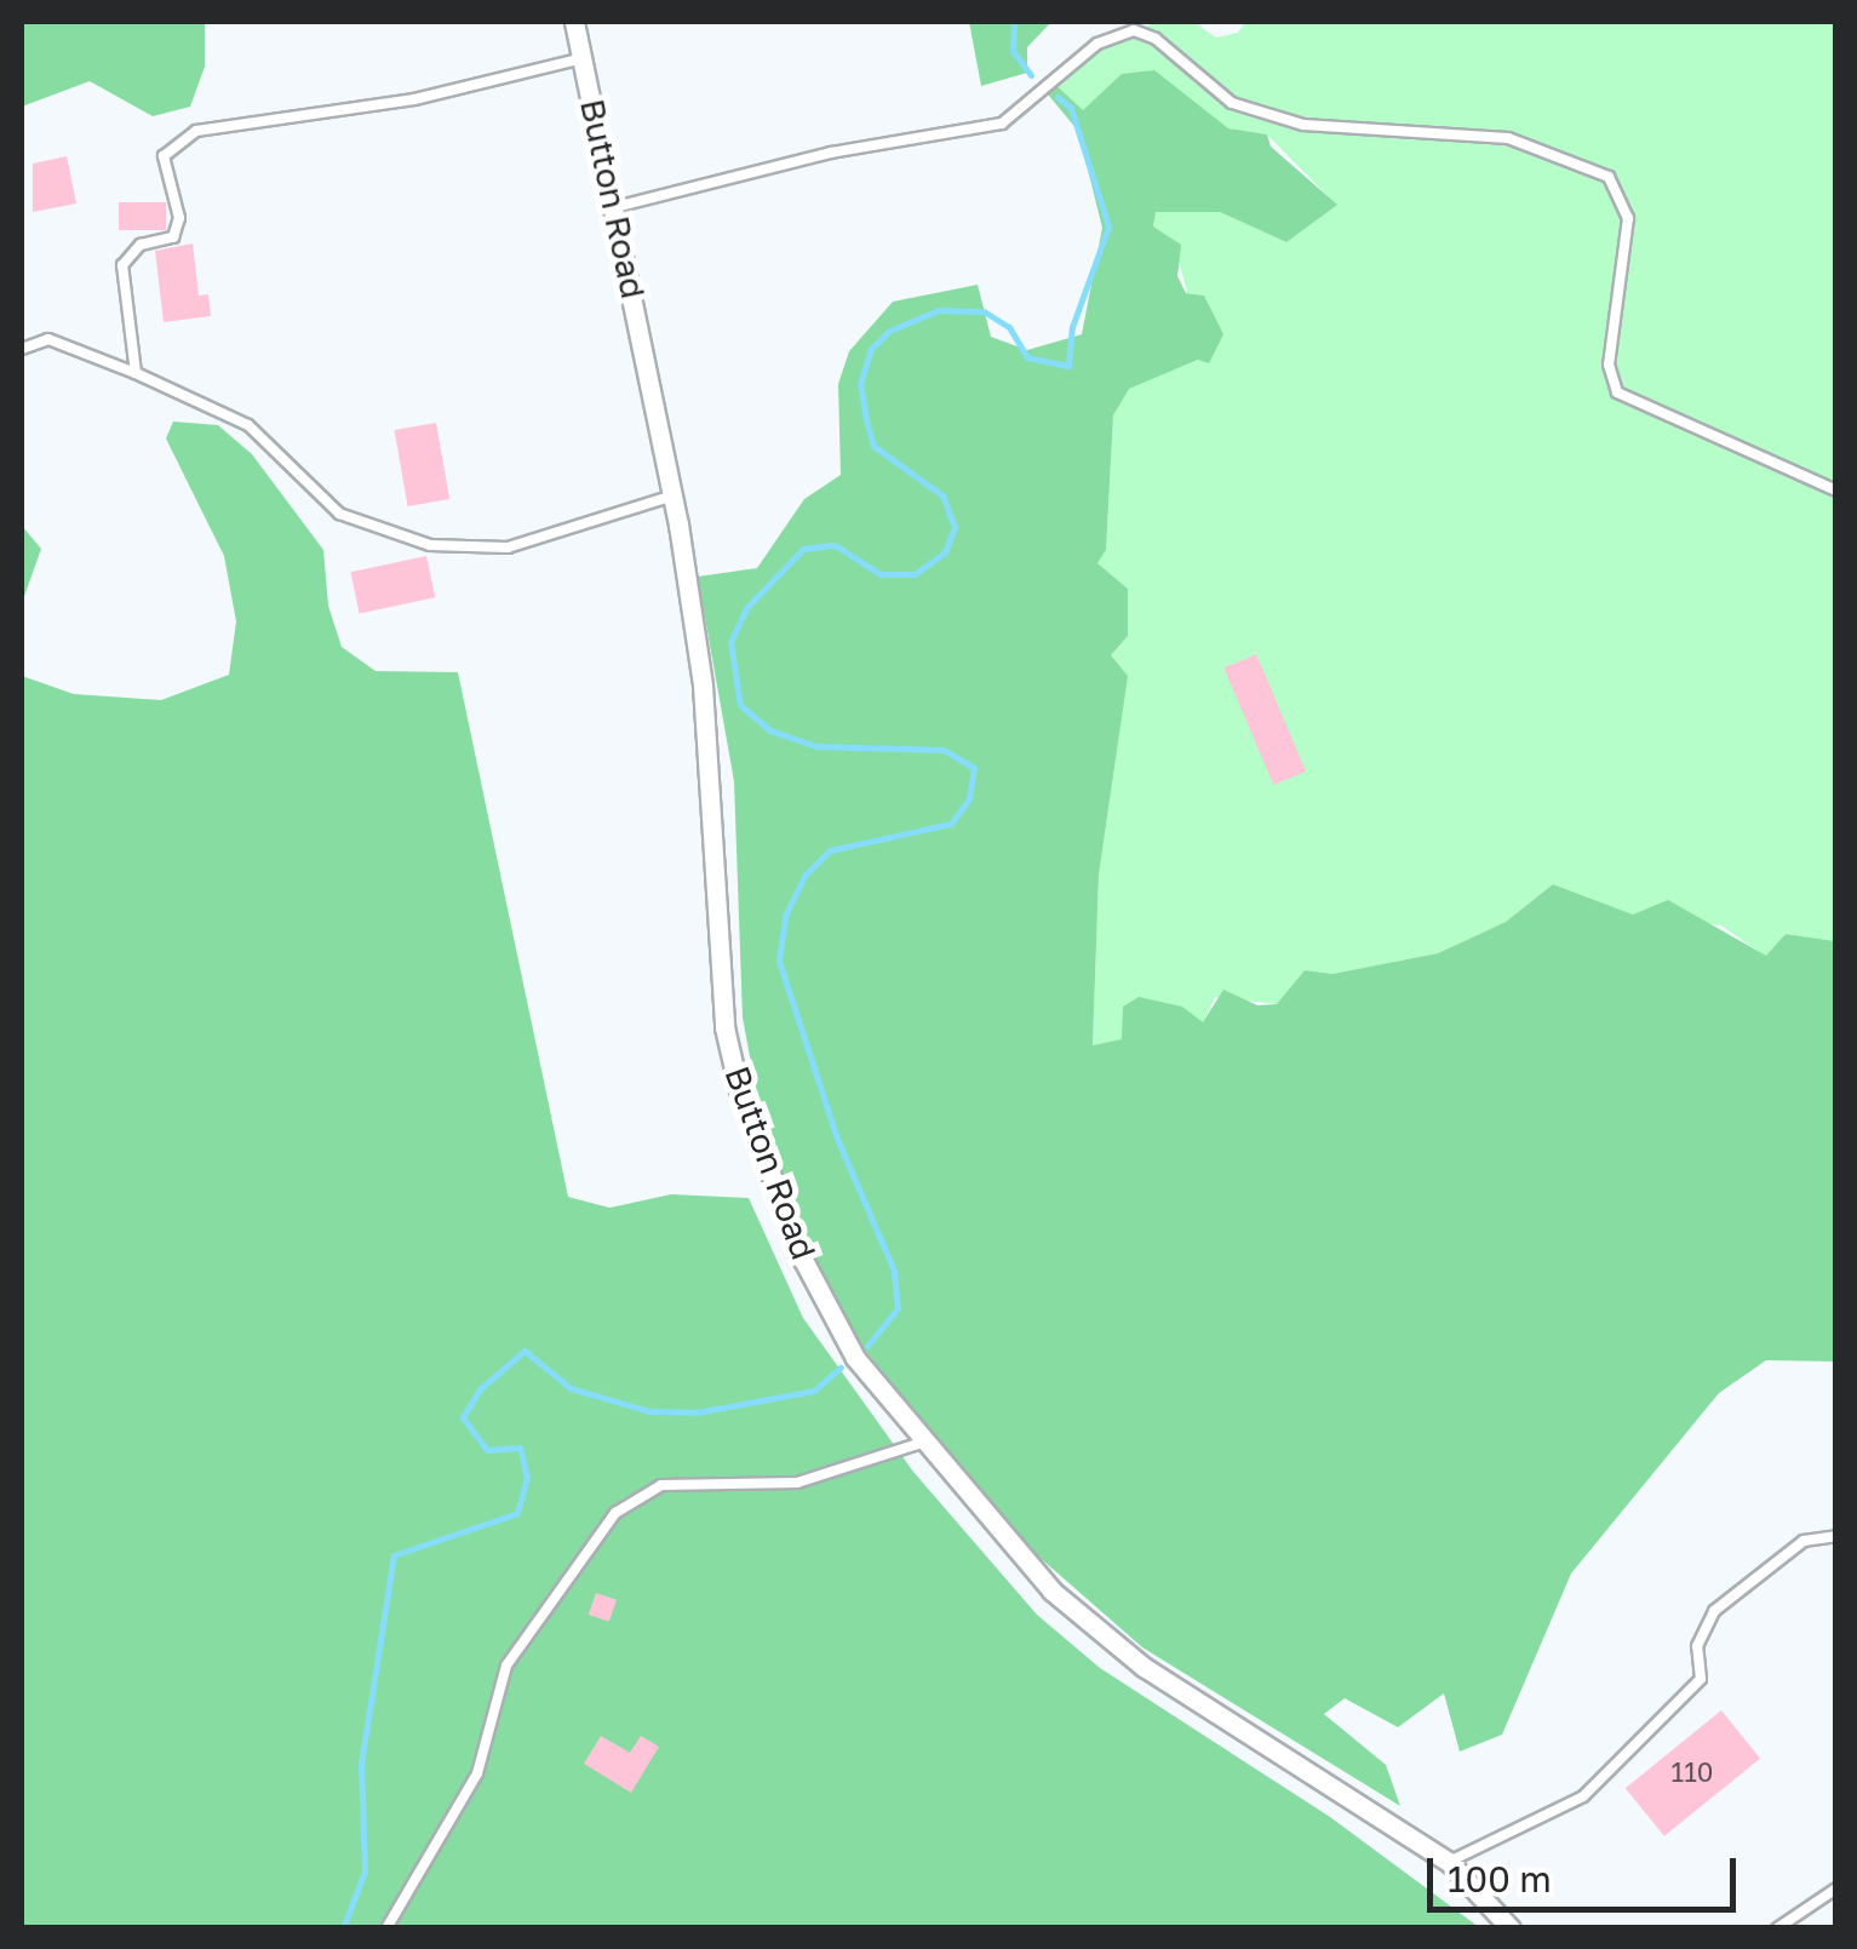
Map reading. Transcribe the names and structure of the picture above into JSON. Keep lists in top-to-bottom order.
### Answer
{
  "streets": {
    "street": ["Button Road"]
  },
  "house_numbers": ["110"],
  "scale_bar": "100 m"
}
